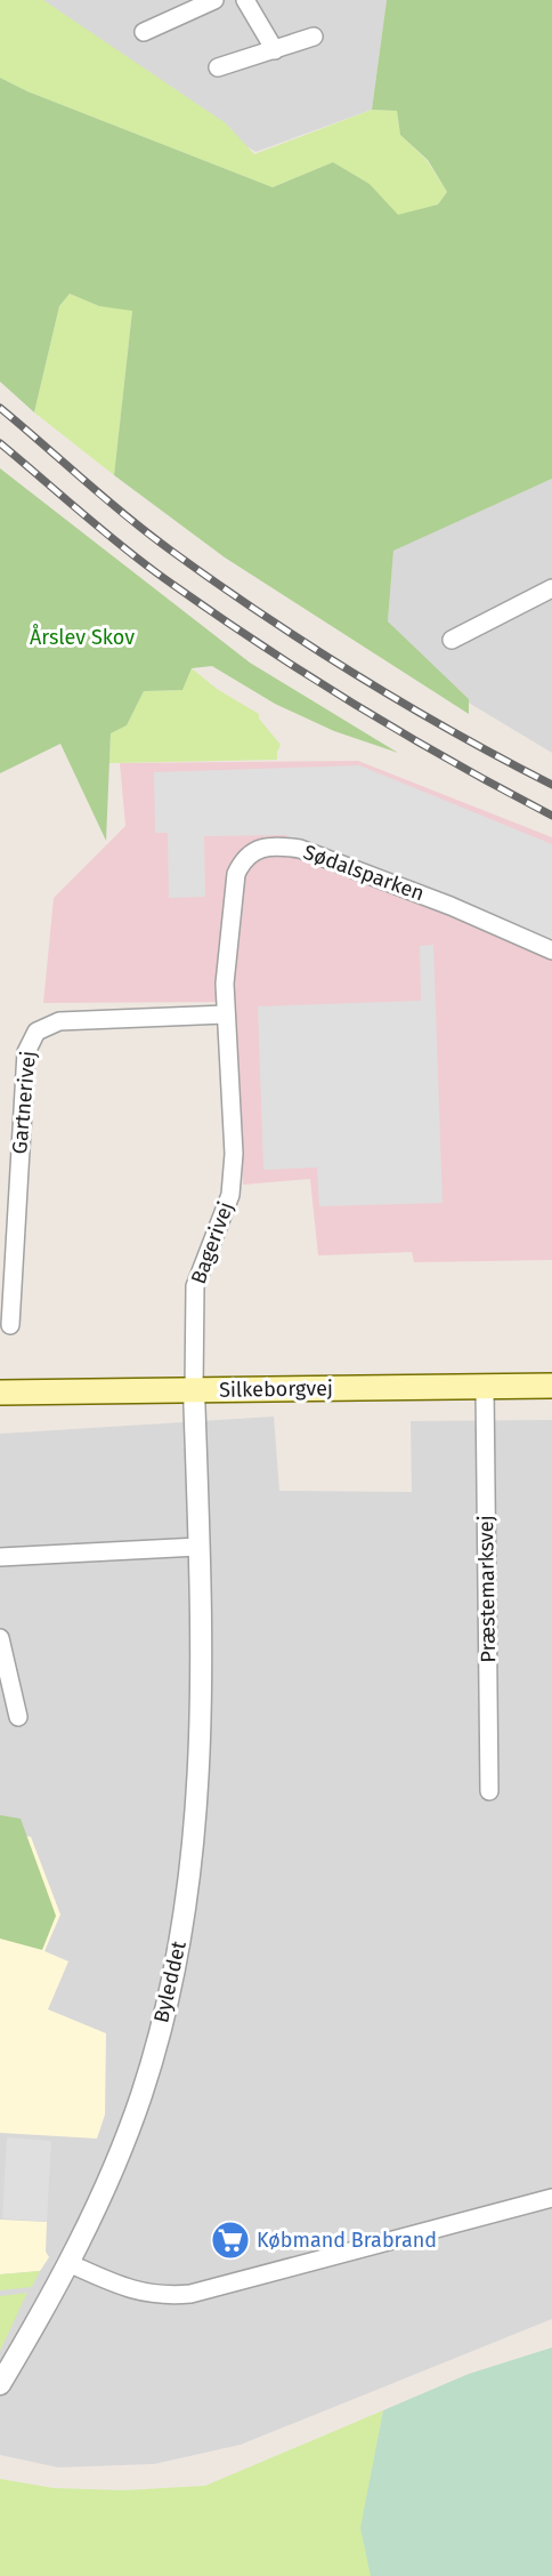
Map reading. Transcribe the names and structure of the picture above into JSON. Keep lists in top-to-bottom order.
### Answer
{
  "streets": {
    "main road": ["Silkeborgvej"],
    "street": [
      "Sødalsparken",
      "Gartnerivej",
      "Bagerivej",
      "Præstemarksvej",
      "Byleddet"
    ]
  },
  "crossings": [
    ["Sødalsparken", "Gartnerivej"],
    ["Sødalsparken", "Bagerivej"],
    ["Gartnerivej", "Bagerivej"],
    ["Bagerivej", "Silkeborgvej"],
    ["Bagerivej", "Byleddet"],
    ["Silkeborgvej", "Præstemarksvej"],
    ["Silkeborgvej", "Byleddet"]
  ],
  "parks": ["Årslev Skov"],
  "places": {
    "supermarket": ["Købmand Brabrand"]
  }
}
